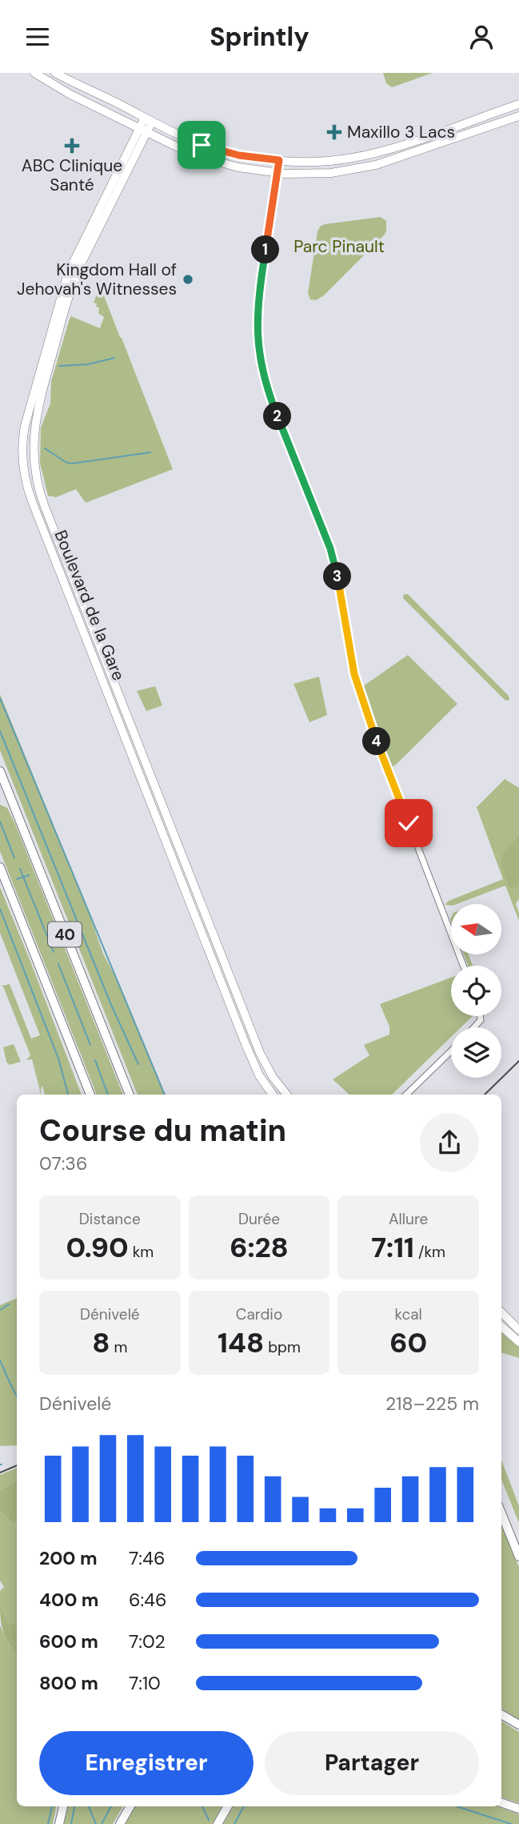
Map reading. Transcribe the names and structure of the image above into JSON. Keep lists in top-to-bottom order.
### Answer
{
  "streets": {
    "highway": ["40"],
    "main road": ["Boulevard de la Gare"]
  },
  "parks": ["Parc Pinault"],
  "places": {
    "health": ["Maxillo 3 Lacs", "ABC Clinique Santé"],
    "other": ["Kingdom Hall of Jehovah's Witnesses"]
  },
  "north": "left",
  "page": {
    "header": "Sprintly",
    "pins": [
      "1",
      "2",
      "3",
      "4"
    ],
    "heading": ["Course du matin", "07:36"],
    "stats": [
      ["Distance", "0.90 km"],
      ["Durée", "6:28"],
      ["Allure", "7:11 /km"],
      ["Dénivelé", "8 m"],
      ["Cardio", "148 bpm"],
      ["kcal", "60"]
    ],
    "chart": ["Dénivelé", "218–225 m"],
    "list": [
      {
        "name": "200 m",
        "note": "7:46"
      },
      {
        "name": "400 m",
        "note": "6:46"
      },
      {
        "name": "600 m",
        "note": "7:02"
      },
      {
        "name": "800 m",
        "note": "7:10"
      }
    ],
    "buttons": ["Enregistrer", "Partager"]
  }
}
